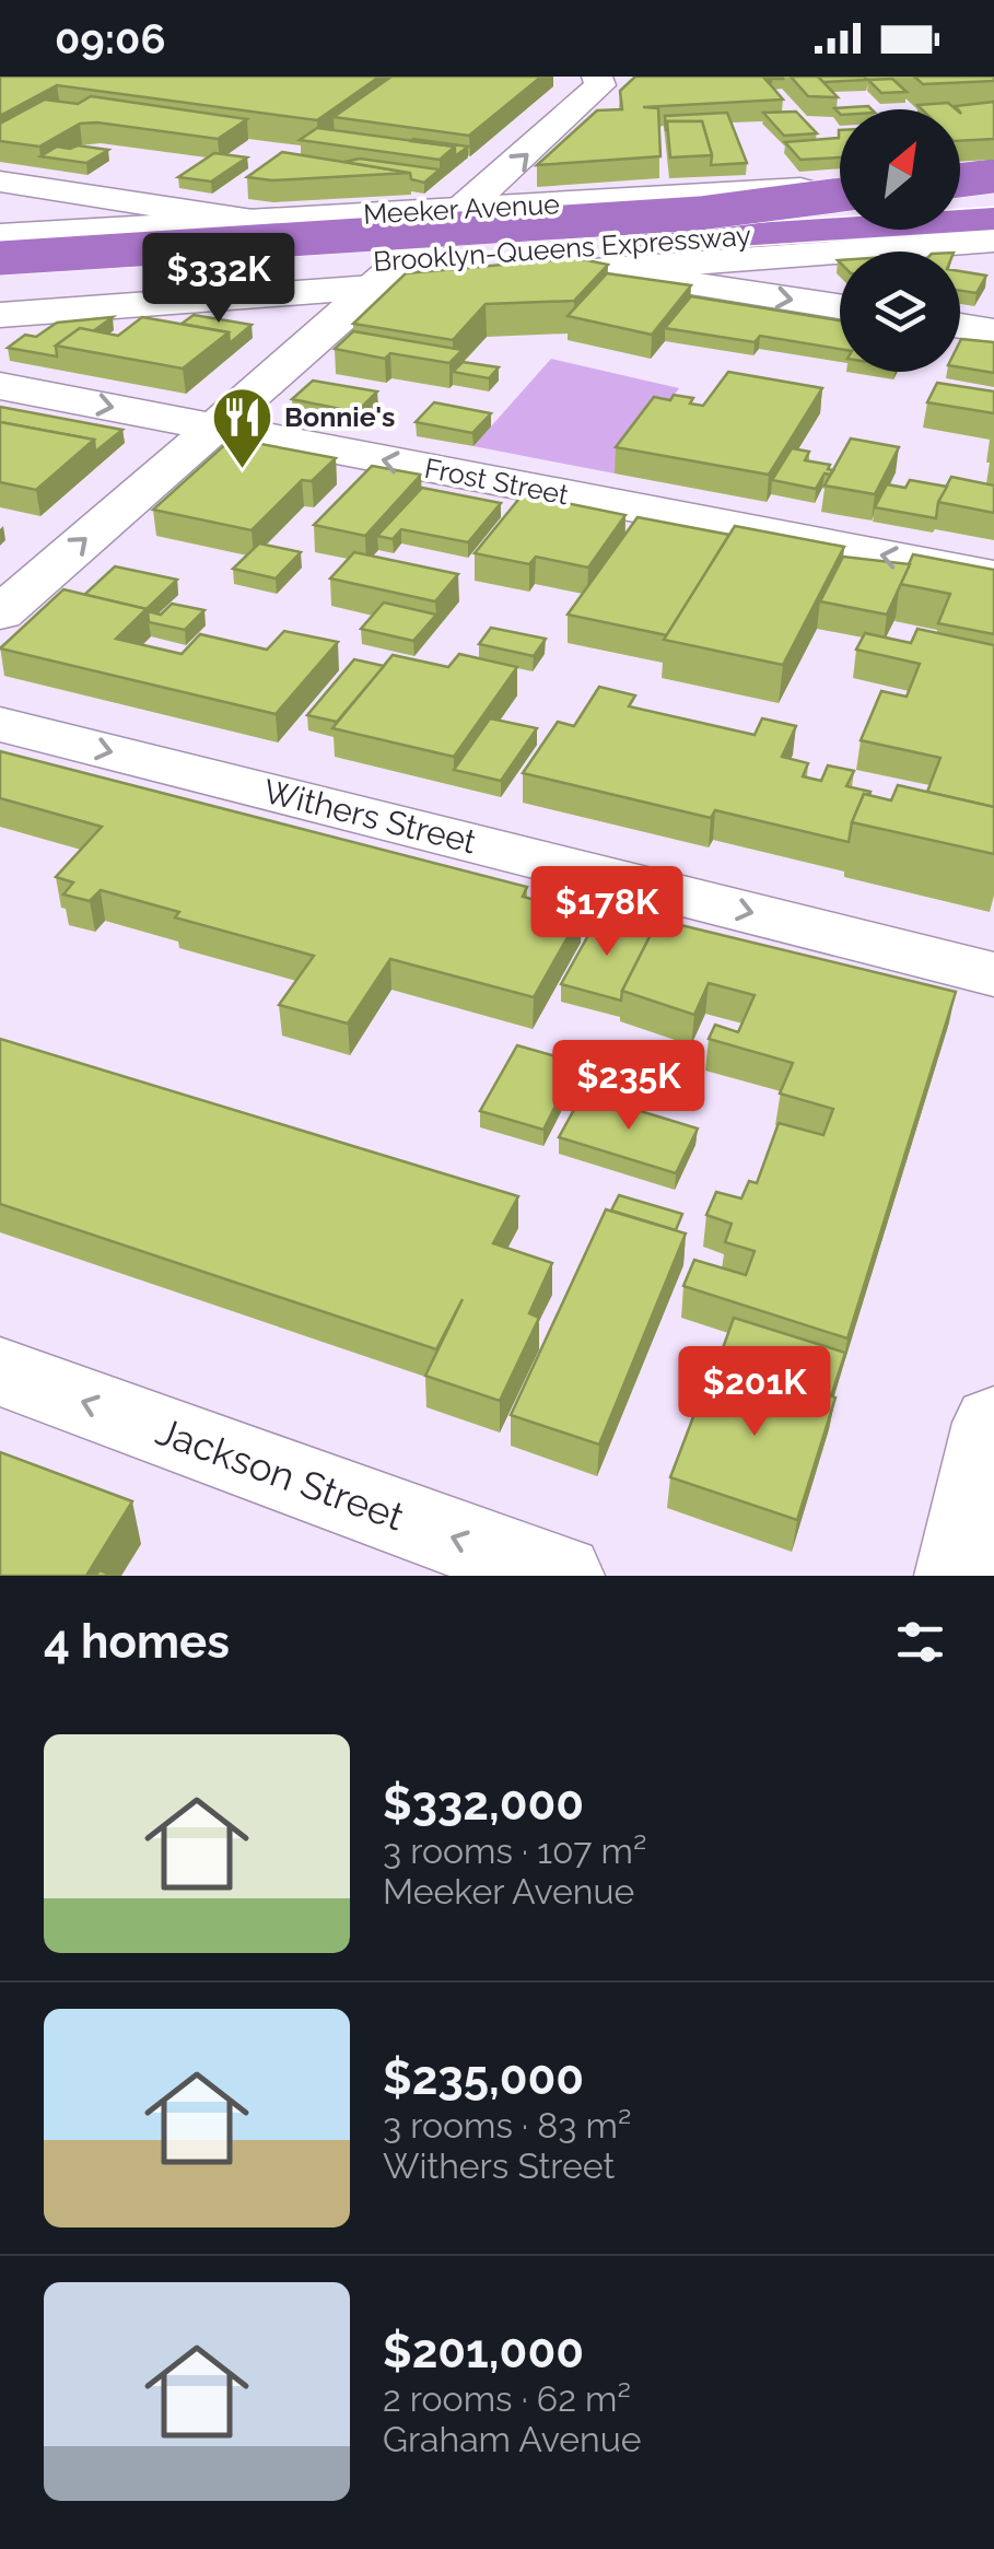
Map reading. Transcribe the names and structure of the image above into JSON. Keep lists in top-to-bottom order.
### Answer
{
  "streets": {
    "highway": ["Brooklyn-Queens Expressway"],
    "street": [
      "Meeker Avenue",
      "Frost Street",
      "Withers Street",
      "Jackson Street"
    ]
  },
  "one_way": ["Jackson Street"],
  "places": {
    "restaurant": ["Bonnie's"]
  },
  "north": "top right",
  "page": {
    "status": "09:06",
    "price": [
      "$332K",
      "$178K",
      "$235K",
      "$201K"
    ],
    "heading": "4 homes",
    "list": [
      {
        "name": "$332,000",
        "note": "3 rooms · 107 m² · Meeker Avenue"
      },
      {
        "name": "$235,000",
        "note": "3 rooms · 83 m² · Withers Street"
      },
      {
        "name": "$201,000",
        "note": "2 rooms · 62 m² · Graham Avenue"
      }
    ]
  }
}
